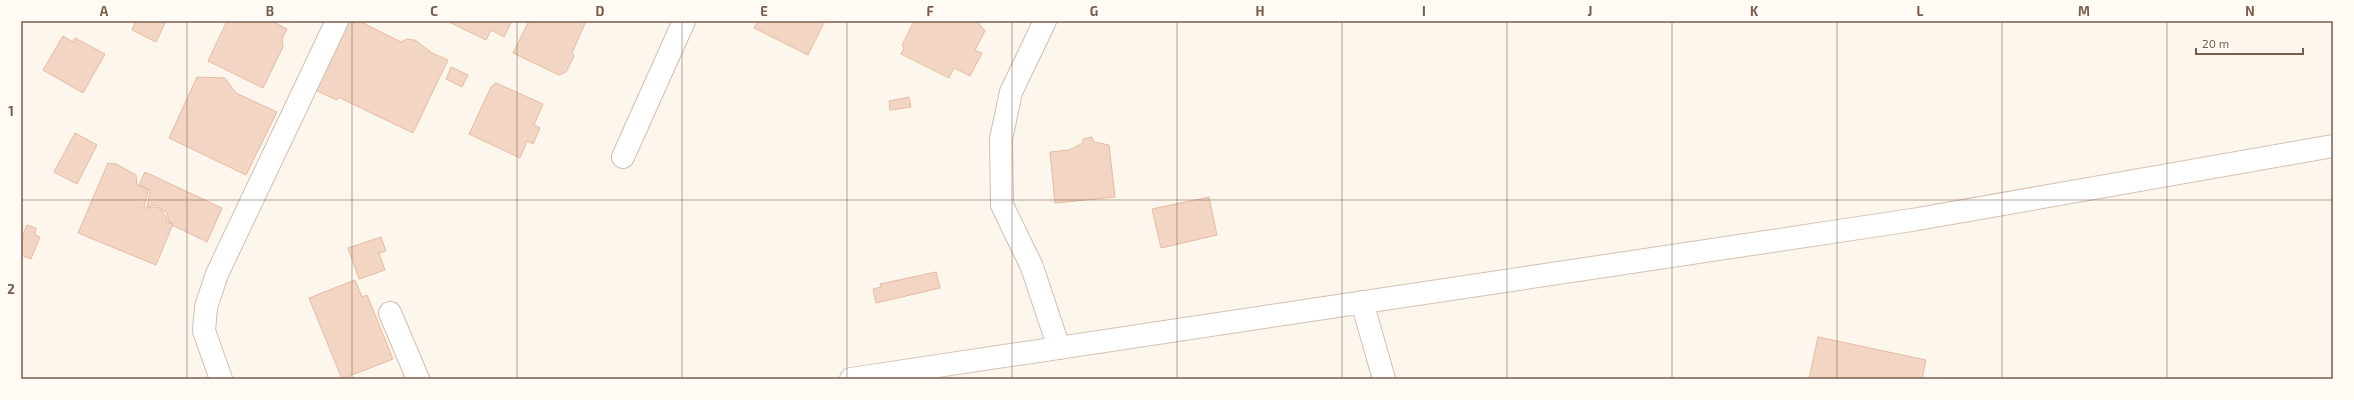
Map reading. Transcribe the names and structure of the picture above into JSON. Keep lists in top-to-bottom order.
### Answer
{
  "scale_bar": "20 m",
  "grid": {
    "columns": [
      "A",
      "B",
      "C",
      "D",
      "E",
      "F",
      "G",
      "H",
      "I",
      "J",
      "K",
      "L",
      "M",
      "N"
    ],
    "rows": ["1", "2"]
  }
}
